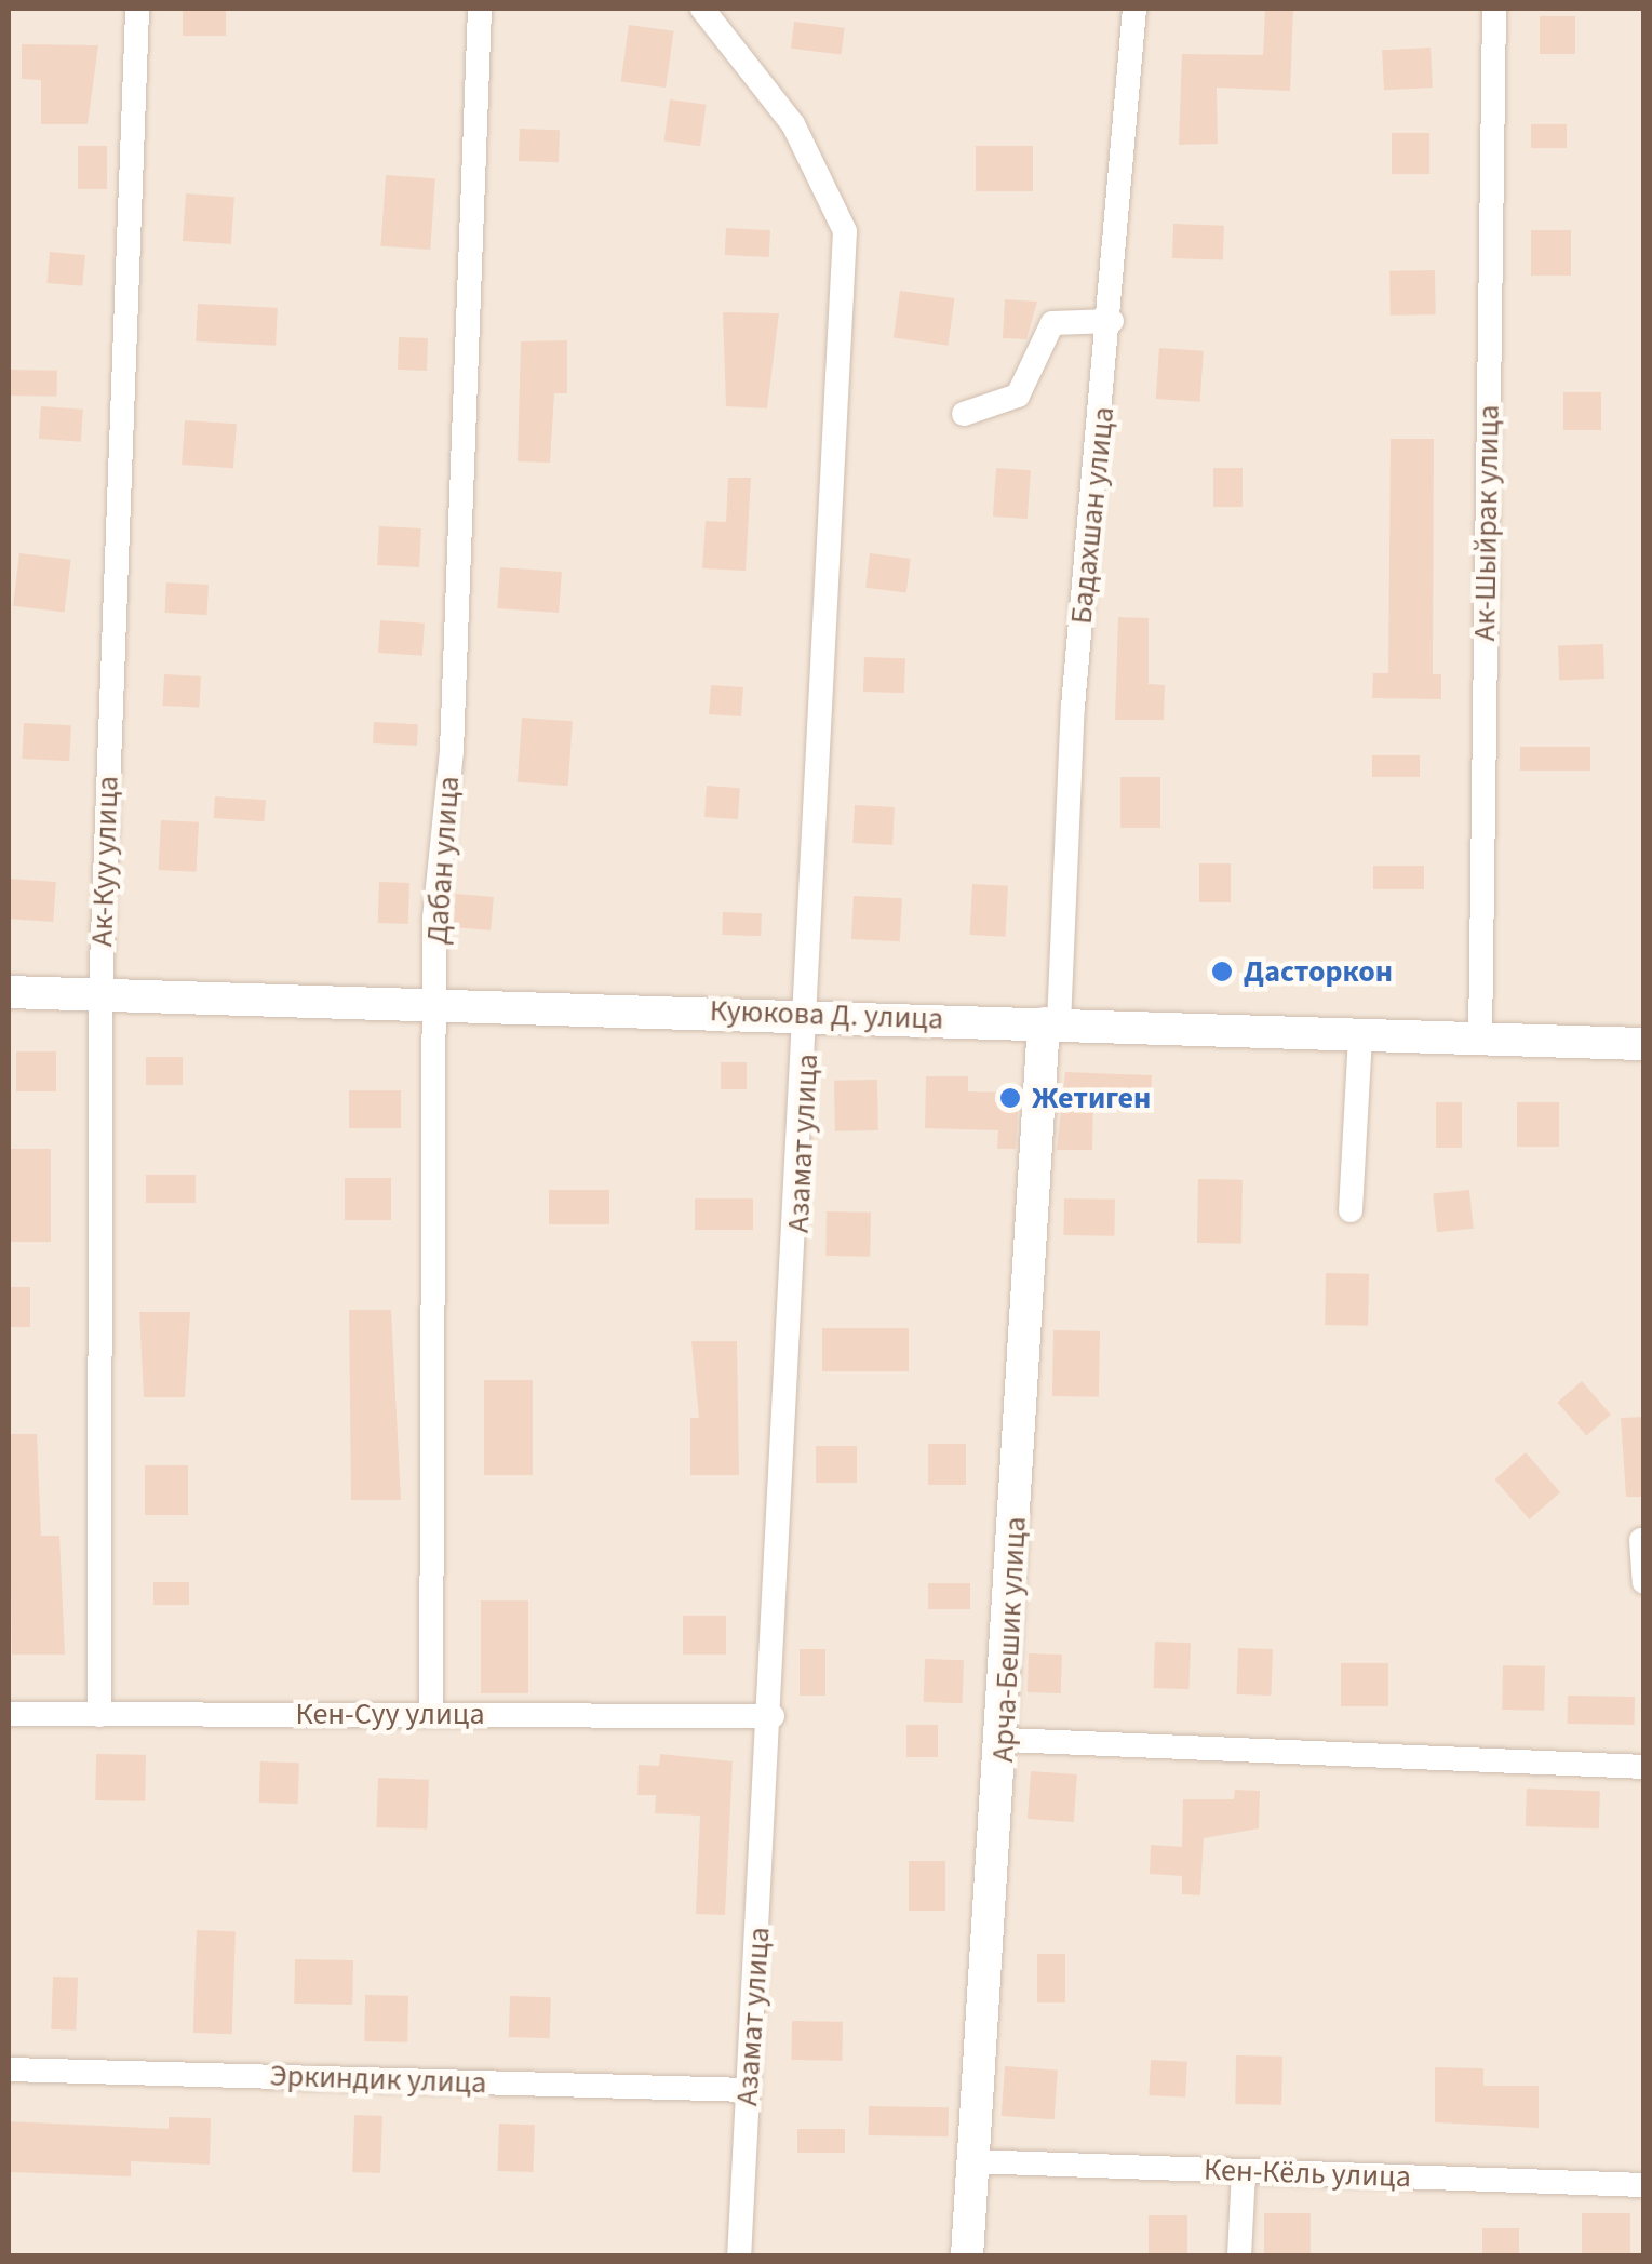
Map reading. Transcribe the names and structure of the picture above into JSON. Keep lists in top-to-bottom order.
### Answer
{
  "streets": {
    "street": [
      "Бадахшан улица",
      "Ак-Шыйрак улица",
      "Дабан улица",
      "Ак-Куу улица",
      "Куюкова Д. улица",
      "Азамат улица",
      "Арча-Бешик улица",
      "Кен-Суу улица",
      "Эркиндик улица",
      "Кен-Кёль улица"
    ]
  },
  "crossings": [
    ["Бадахшан улица", "Куюкова Д. улица"],
    ["Бадахшан улица", "Арча-Бешик улица"],
    ["Ак-Шыйрак улица", "Куюкова Д. улица"],
    ["Дабан улица", "Куюкова Д. улица"],
    ["Дабан улица", "Кен-Суу улица"],
    ["Ак-Куу улица", "Куюкова Д. улица"],
    ["Ак-Куу улица", "Кен-Суу улица"],
    ["Куюкова Д. улица", "Азамат улица"],
    ["Куюкова Д. улица", "Арча-Бешик улица"],
    ["Азамат улица", "Кен-Суу улица"],
    ["Азамат улица", "Эркиндик улица"],
    ["Арча-Бешик улица", "Кен-Кёль улица"]
  ],
  "places": ["Дасторкон", "Жетиген"]
}
